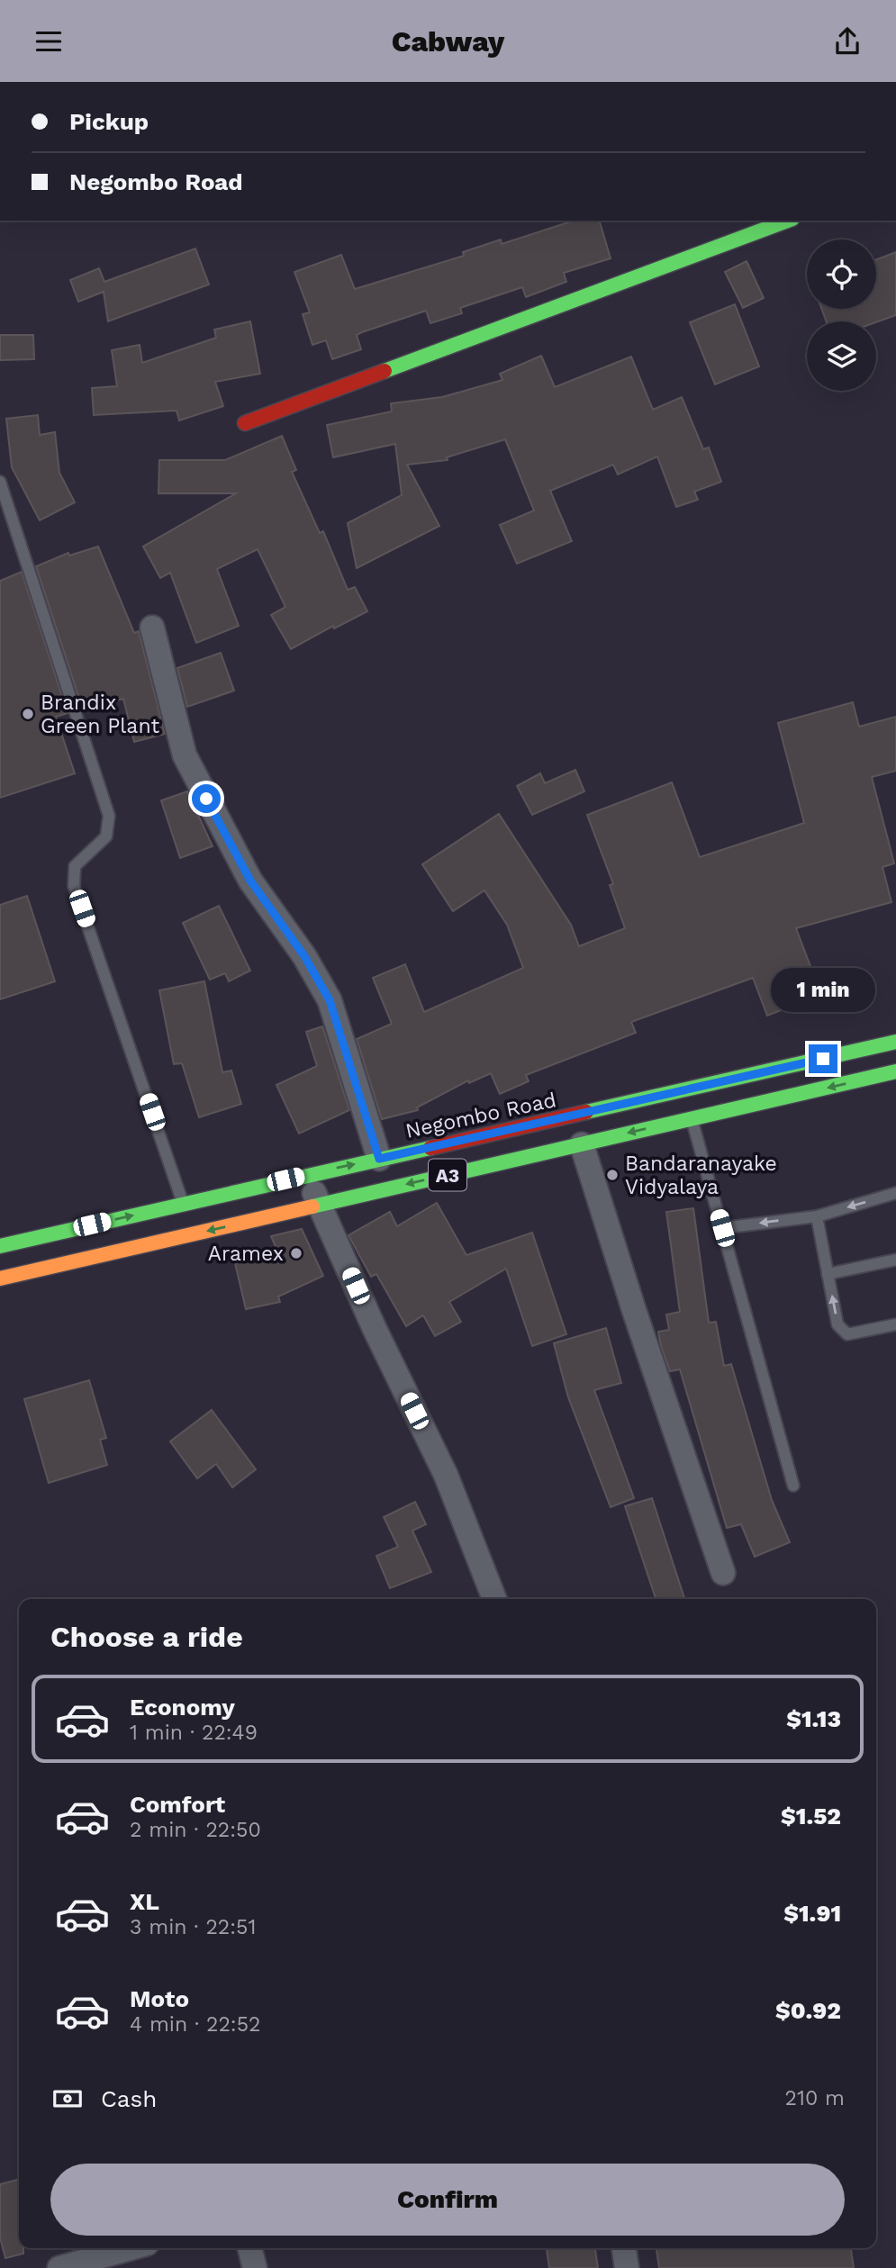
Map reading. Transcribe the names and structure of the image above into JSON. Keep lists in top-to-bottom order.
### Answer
{
  "streets": {
    "main road": ["Negombo Road", "A3"]
  },
  "places": ["Brandix Green Plant", "Bandaranayake Vidyalaya", "Aramex"],
  "page": {
    "header": "Cabway",
    "banner": ["Pickup", "Negombo Road"],
    "bubble": "1 min",
    "heading": "Choose a ride",
    "list": [
      {
        "name": "Economy",
        "note": "1 min · 22:49",
        "value": "$1.13"
      },
      {
        "name": "Comfort",
        "note": "2 min · 22:50",
        "value": "$1.52"
      },
      {
        "name": "XL",
        "note": "3 min · 22:51",
        "value": "$1.91"
      },
      {
        "name": "Moto",
        "note": "4 min · 22:52",
        "value": "$0.92"
      }
    ],
    "pay": ["Cash", "210 m"],
    "buttons": "Confirm"
  }
}
